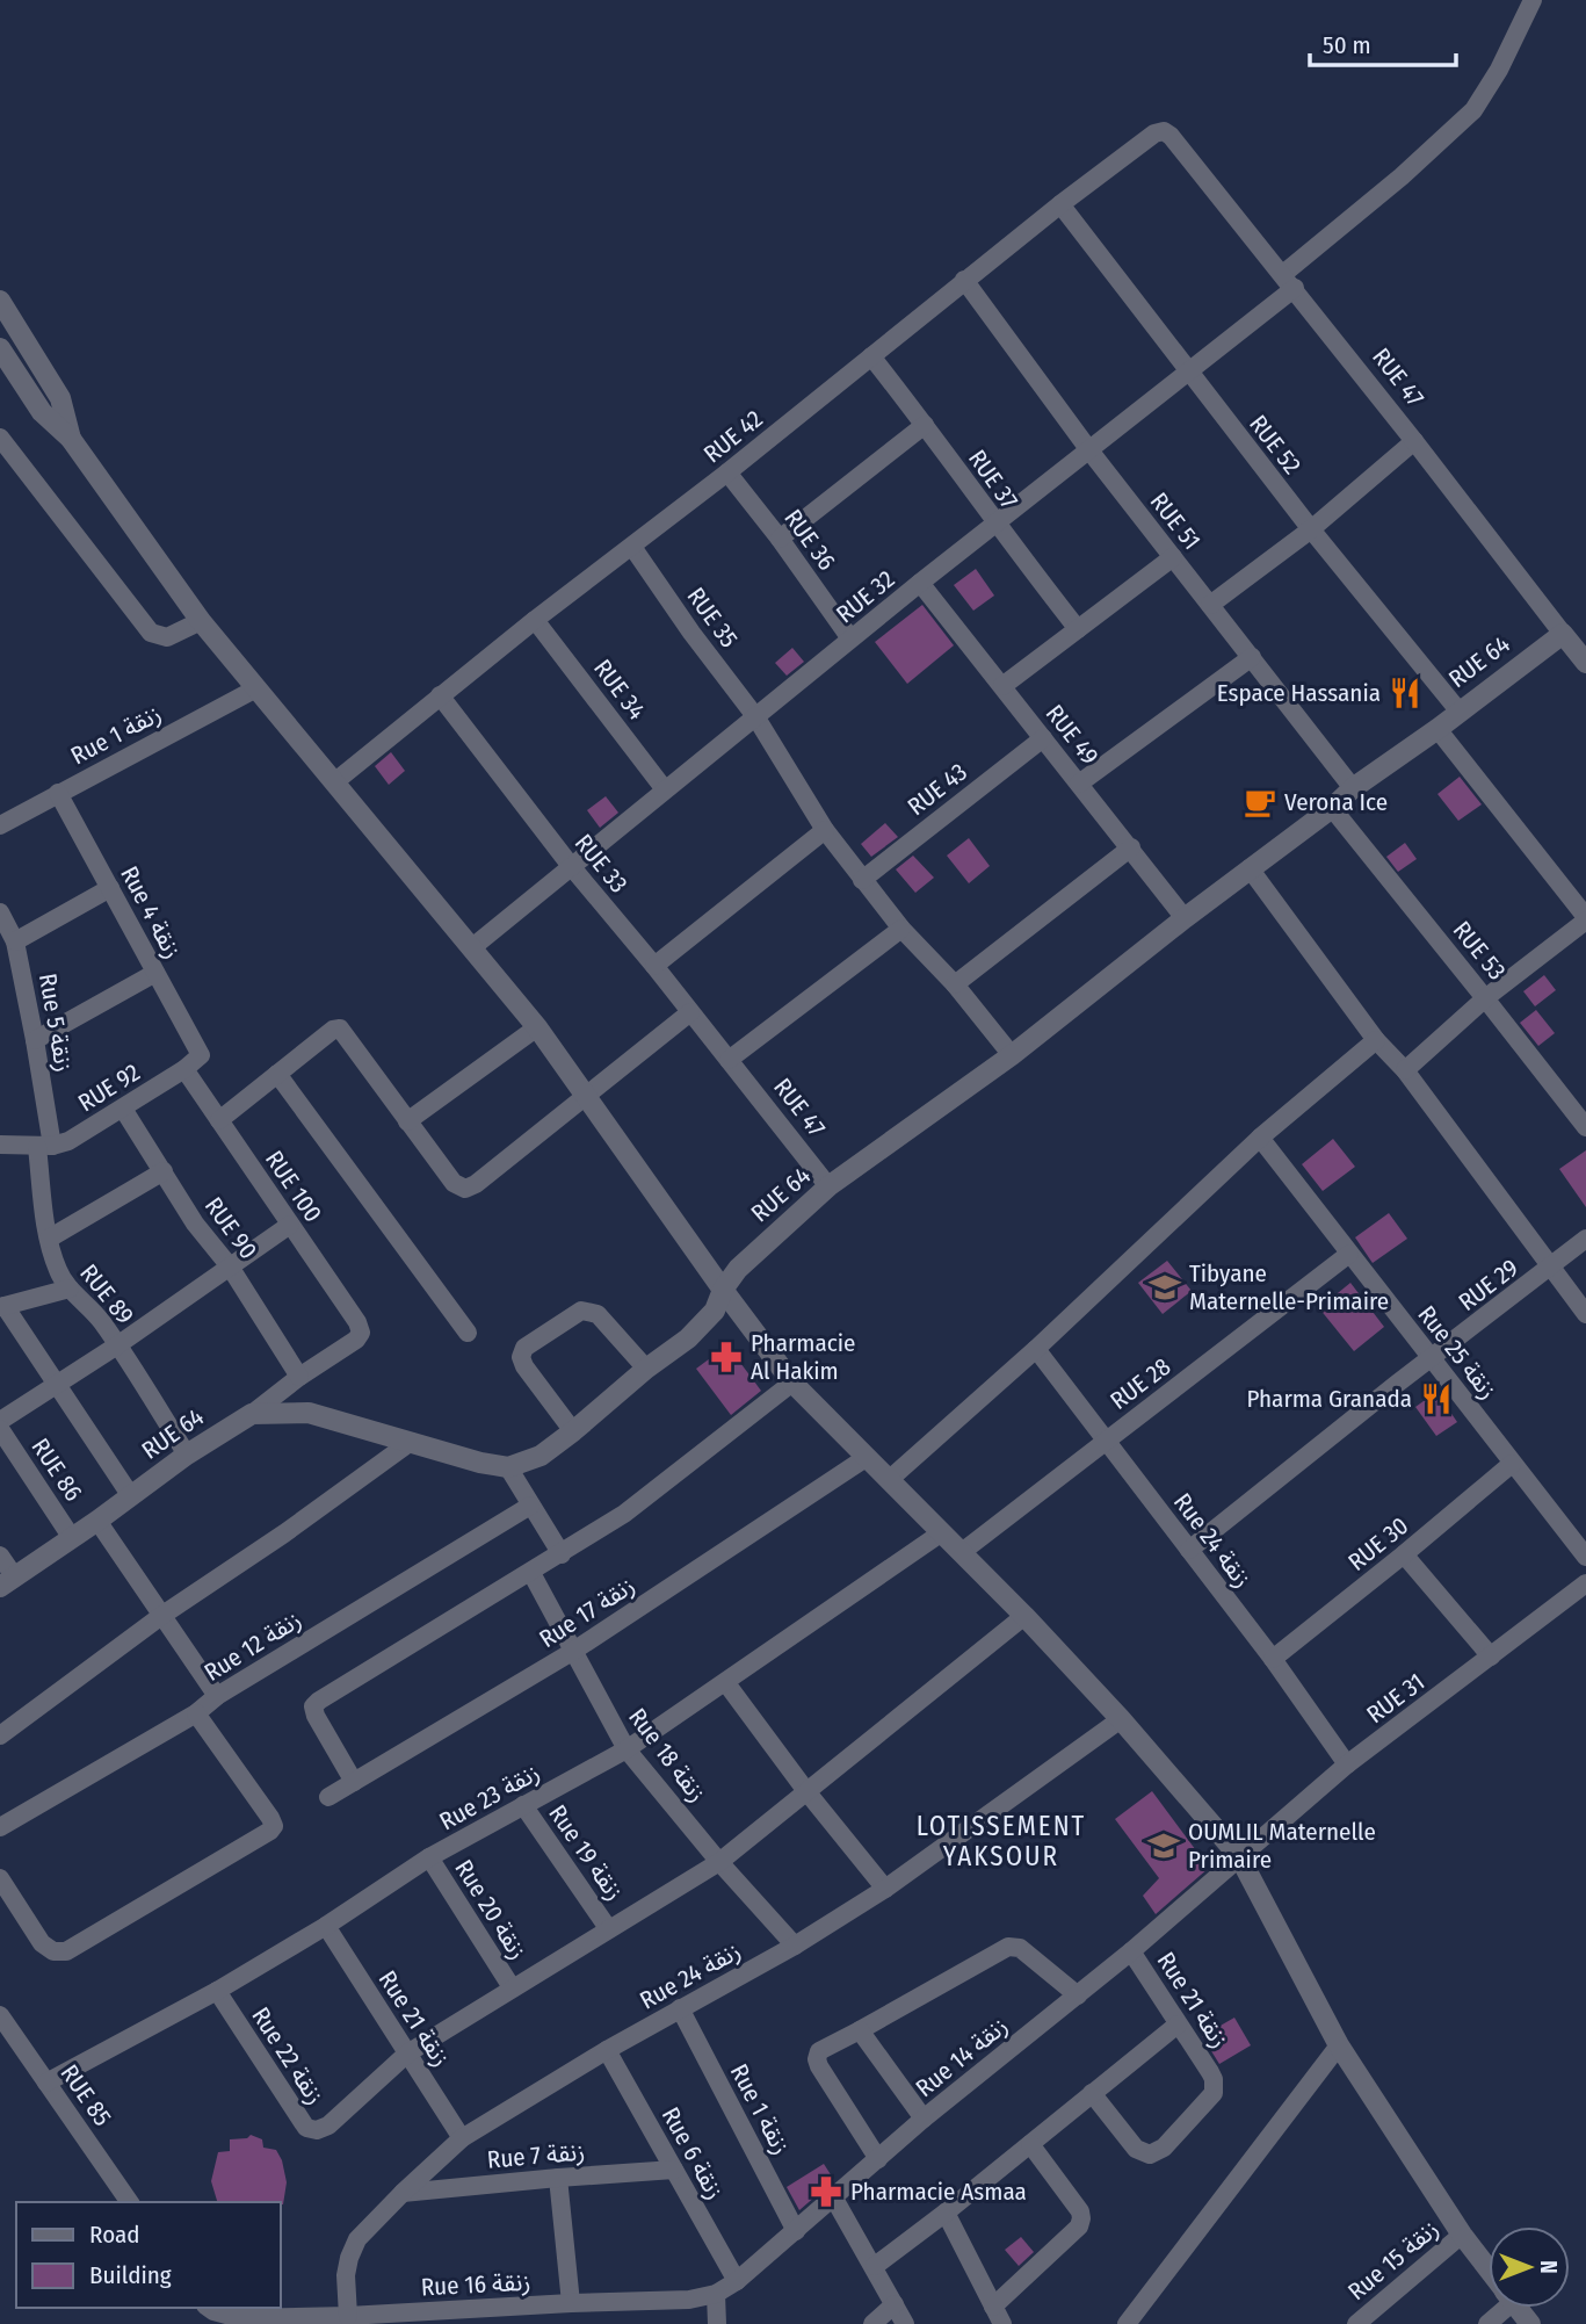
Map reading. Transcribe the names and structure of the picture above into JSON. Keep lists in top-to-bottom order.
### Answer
{
  "streets": {
    "street": [
      "RUE 47",
      "RUE 42",
      "RUE 52",
      "RUE 37",
      "RUE 51",
      "RUE 36",
      "RUE 32",
      "RUE 35",
      "RUE 64",
      "RUE 34",
      "Rue 1 زنقة",
      "RUE 49",
      "RUE 43",
      "RUE 33",
      "Rue 4 زنقة",
      "RUE 53",
      "Rue 5 زنقة",
      "RUE 92",
      "RUE 100",
      "RUE 90",
      "RUE 29",
      "RUE 89",
      "Rue 25 زنقة",
      "RUE 28",
      "RUE 86",
      "Rue 24 زنقة",
      "RUE 30",
      "Rue 17 زنقة",
      "Rue 12 زنقة",
      "RUE 31",
      "Rue 18 زنقة",
      "Rue 23 زنقة",
      "Rue 19 زنقة",
      "Rue 20 زنقة",
      "Rue 21 زنقة",
      "Rue 22 زنقة",
      "Rue 14 زنقة",
      "RUE 85",
      "Rue 6 زنقة",
      "Rue 7 زنقة",
      "Rue 15 زنقة",
      "Rue 16 زنقة"
    ]
  },
  "crossings": [
    ["RUE 47", "RUE 42"],
    ["RUE 47", "RUE 32"],
    ["RUE 47", "RUE 64"],
    ["RUE 47", "RUE 33"],
    ["RUE 42", "RUE 52"],
    ["RUE 42", "RUE 37"],
    ["RUE 42", "RUE 51"],
    ["RUE 42", "RUE 36"],
    ["RUE 42", "RUE 35"],
    ["RUE 42", "RUE 34"],
    ["RUE 42", "RUE 33"],
    ["RUE 52", "RUE 32"],
    ["RUE 52", "RUE 64"],
    ["RUE 37", "RUE 32"],
    ["RUE 51", "RUE 32"],
    ["RUE 51", "RUE 64"],
    ["RUE 36", "RUE 32"],
    ["RUE 32", "RUE 35"],
    ["RUE 32", "RUE 34"],
    ["RUE 32", "RUE 49"],
    ["RUE 32", "RUE 33"],
    ["RUE 35", "RUE 64"],
    ["RUE 35", "RUE 43"],
    ["RUE 64", "RUE 49"],
    ["RUE 64", "RUE 53"],
    ["RUE 64", "RUE 89"],
    ["RUE 64", "RUE 86"],
    ["Rue 1 زنقة", "Rue 4 زنقة"],
    ["Rue 1 زنقة", "Rue 24 زنقة"],
    ["Rue 1 زنقة", "Rue 14 زنقة"],
    ["RUE 49", "RUE 43"],
    ["Rue 4 زنقة", "RUE 92"],
    ["Rue 5 زنقة", "RUE 92"],
    ["Rue 5 زنقة", "RUE 89"],
    ["RUE 92", "RUE 100"],
    ["RUE 92", "RUE 90"],
    ["RUE 92", "RUE 89"],
    ["RUE 100", "RUE 90"],
    ["RUE 29", "Rue 25 زنقة"],
    ["RUE 29", "Rue 24 زنقة"],
    ["Rue 25 زنقة", "RUE 28"],
    ["Rue 25 زنقة", "RUE 30"],
    ["RUE 28", "Rue 24 زنقة"],
    ["Rue 24 زنقة", "RUE 30"],
    ["Rue 24 زنقة", "RUE 31"],
    ["Rue 24 زنقة", "Rue 18 زنقة"],
    ["Rue 24 زنقة", "Rue 21 زنقة"],
    ["Rue 24 زنقة", "Rue 6 زنقة"],
    ["Rue 24 زنقة", "Rue 7 زنقة"],
    ["Rue 24 زنقة", "Rue 16 زنقة"],
    ["Rue 17 زنقة", "Rue 18 زنقة"],
    ["RUE 31", "Rue 14 زنقة"],
    ["Rue 18 زنقة", "Rue 23 زنقة"],
    ["Rue 23 زنقة", "Rue 19 زنقة"],
    ["Rue 23 زنقة", "Rue 20 زنقة"],
    ["Rue 23 زنقة", "Rue 21 زنقة"],
    ["Rue 23 زنقة", "Rue 22 زنقة"],
    ["Rue 23 زنقة", "RUE 85"],
    ["Rue 21 زنقة", "Rue 22 زنقة"],
    ["Rue 21 زنقة", "Rue 14 زنقة"],
    ["Rue 14 زنقة", "Rue 6 زنقة"],
    ["Rue 14 زنقة", "Rue 16 زنقة"],
    ["Rue 6 زنقة", "Rue 7 زنقة"]
  ],
  "districts": ["LOTISSEMENT YAKSOUR"],
  "places": {
    "restaurant": ["Espace Hassania", "Pharma Granada"],
    "cafe": ["Verona Ice"],
    "school or university": ["Tibyane Maternelle-Primaire", "OUMLIL Maternelle Primaire"],
    "pharmacy": ["Pharmacie Al Hakim", "Pharmacie Asmaa"]
  },
  "legend": ["Road", "Building"],
  "scale_bar": "50 m",
  "north": "right"
}
